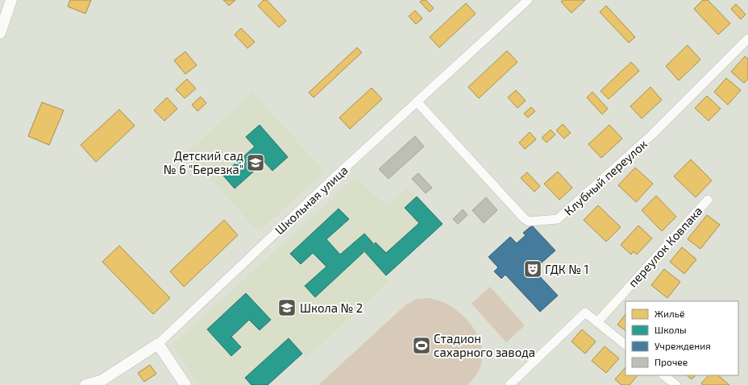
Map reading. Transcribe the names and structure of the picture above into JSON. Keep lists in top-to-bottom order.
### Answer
{
  "streets": {
    "street": ["Клубный переулок", "Школьная улица", "переулок Ковпака"]
  },
  "crossings": [
    ["Клубный переулок", "Школьная улица"]
  ],
  "places": {
    "school or university": ["Детский сад № 6 \"Березка\"", "Школа № 2"],
    "theatre": ["ГДК № 1"],
    "sports": ["Стадион сахарного завода"]
  },
  "legend": [
    "Жильё",
    "Школы",
    "Учреждения",
    "Прочее"
  ]
}
